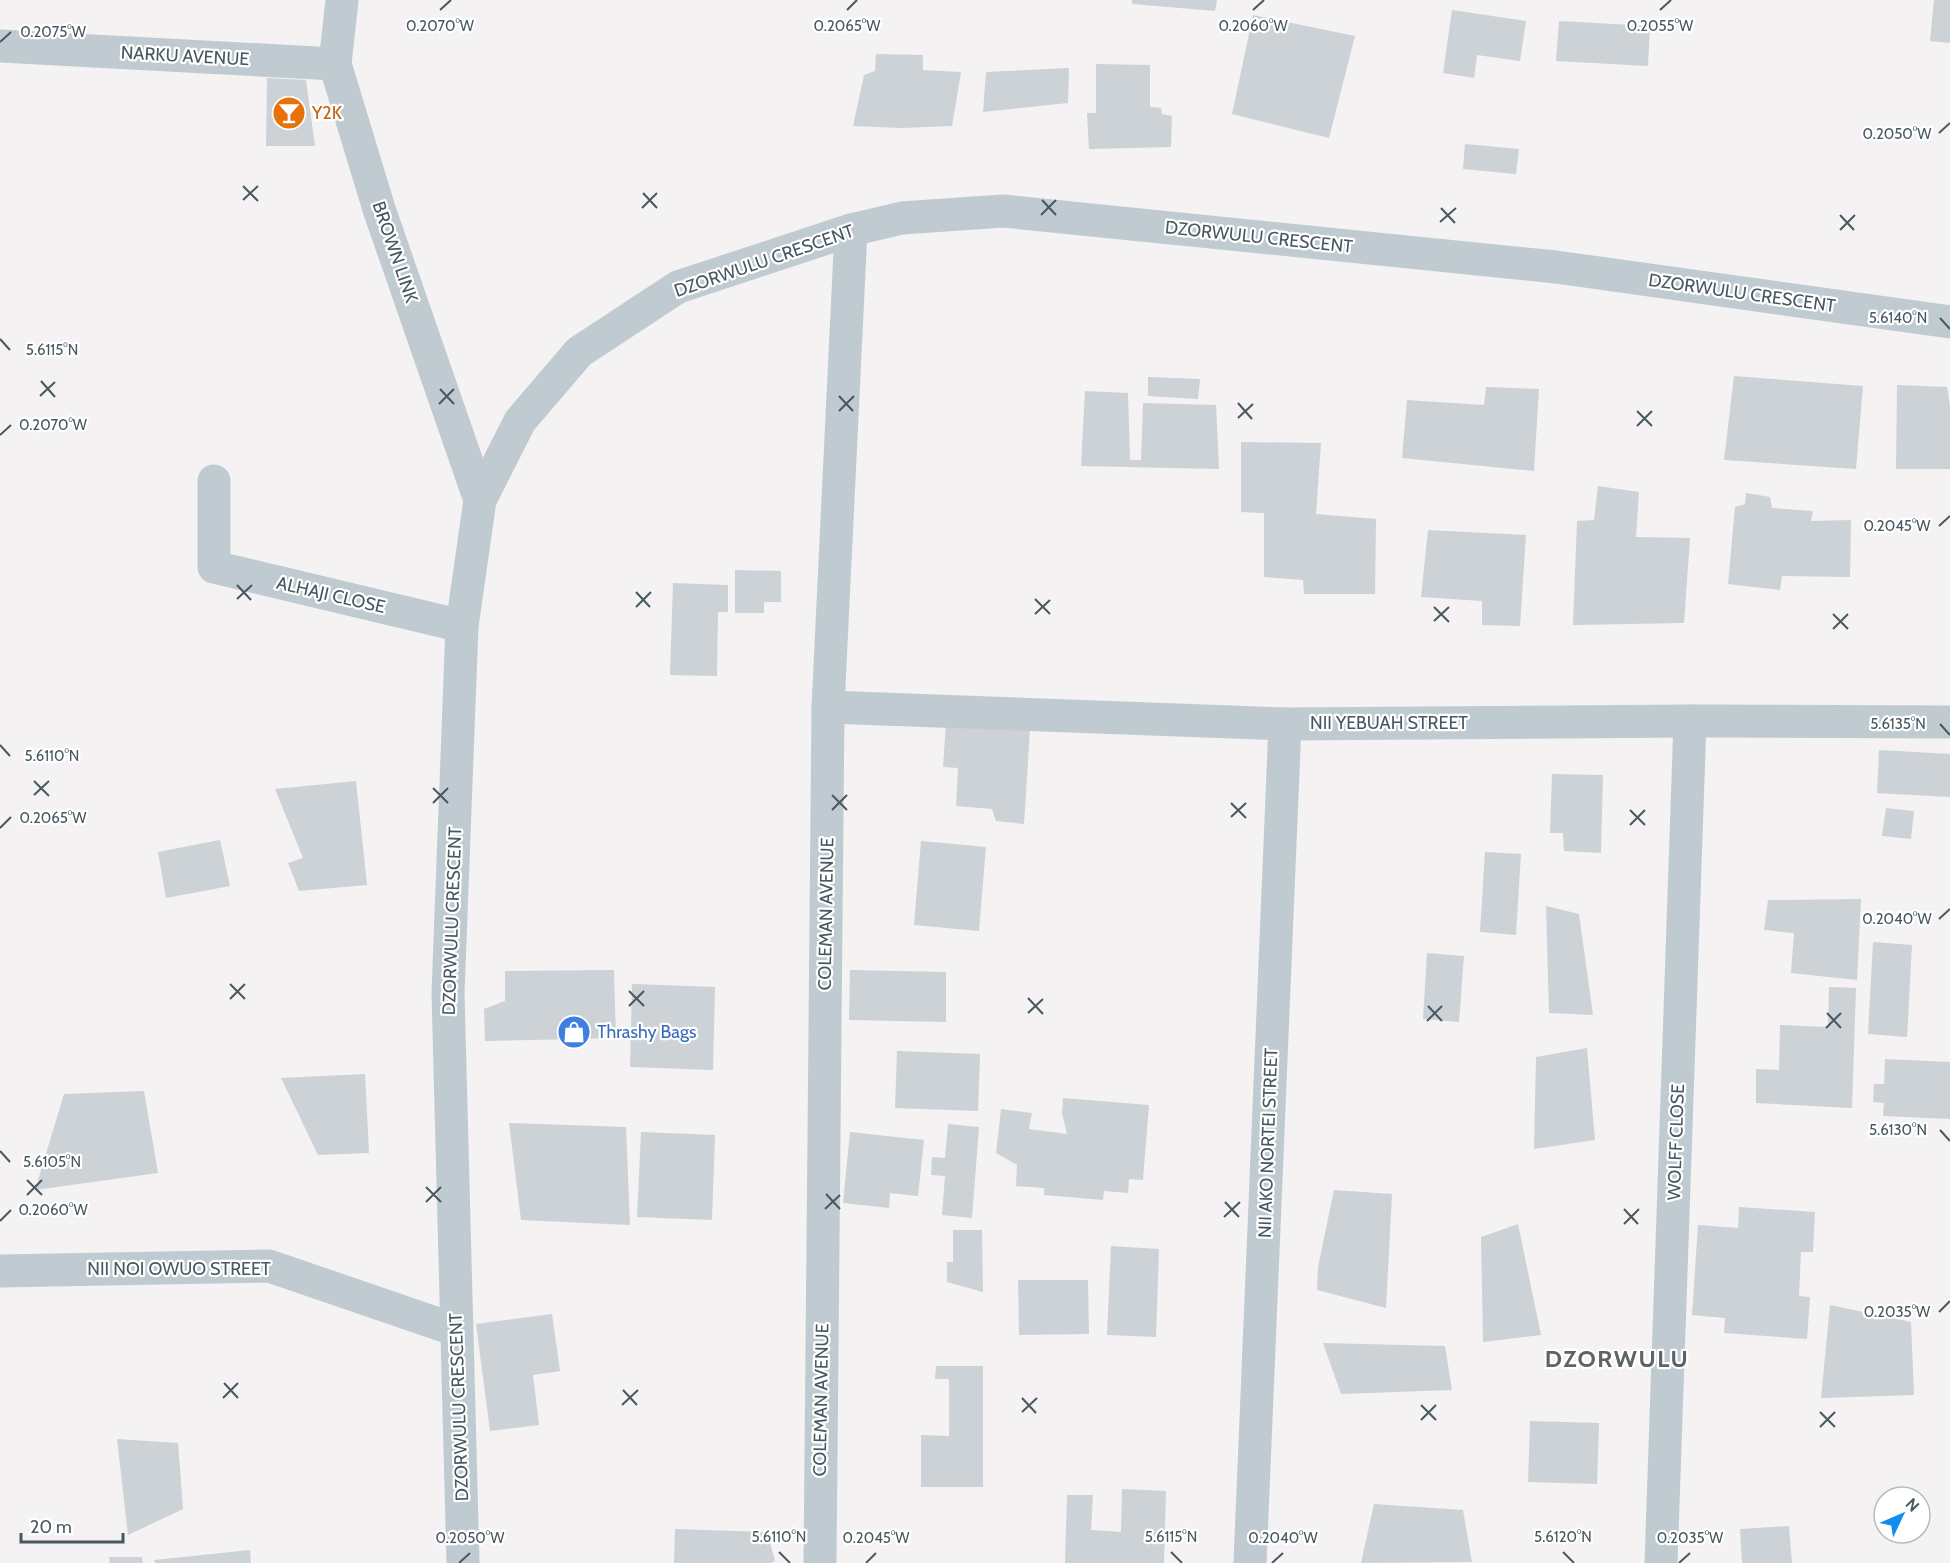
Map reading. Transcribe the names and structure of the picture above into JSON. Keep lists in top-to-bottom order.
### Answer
{
  "streets": {
    "street": [
      "NARKU AVENUE",
      "DZORWULU CRESCENT",
      "BROWN LINK",
      "ALHAJI CLOSE",
      "NII YEBUAH STREET",
      "COLEMAN AVENUE",
      "WOLFF CLOSE",
      "NII AKO NORTEI STREET",
      "NII NOI OWUO STREET"
    ]
  },
  "crossings": [
    ["NARKU AVENUE", "BROWN LINK"],
    ["DZORWULU CRESCENT", "BROWN LINK"],
    ["DZORWULU CRESCENT", "ALHAJI CLOSE"],
    ["DZORWULU CRESCENT", "COLEMAN AVENUE"],
    ["DZORWULU CRESCENT", "NII NOI OWUO STREET"],
    ["NII YEBUAH STREET", "COLEMAN AVENUE"],
    ["NII YEBUAH STREET", "WOLFF CLOSE"],
    ["NII YEBUAH STREET", "NII AKO NORTEI STREET"]
  ],
  "districts": ["DZORWULU"],
  "places": {
    "bar": ["Y2K"],
    "shop": ["Thrashy Bags"]
  },
  "scale_bar": "20 m",
  "north": "top right",
  "coordinates": [
    "0.2070°W",
    "0.2065°W",
    "0.2060°W",
    "0.2055°W",
    "0.2075°W",
    "0.2050°W",
    "5.6140°N",
    "5.6115°N",
    "0.2045°W",
    "5.6135°N",
    "5.6110°N",
    "0.2040°W",
    "5.6130°N",
    "5.6105°N",
    "0.2035°W",
    "5.6120°N"
  ]
}
